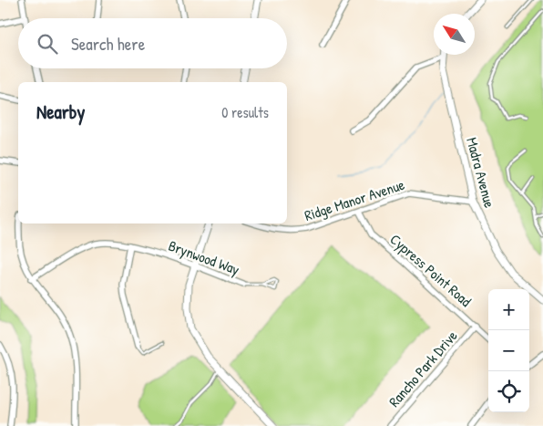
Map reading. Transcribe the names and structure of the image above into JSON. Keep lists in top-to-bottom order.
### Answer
{
  "streets": {
    "street": [
      "Madra Avenue",
      "Ridge Manor Avenue",
      "Brynwood Way",
      "Cypress Point Road",
      "Rancho Park Drive"
    ]
  },
  "crossings": [
    ["Madra Avenue", "Ridge Manor Avenue"],
    ["Ridge Manor Avenue", "Cypress Point Road"],
    ["Cypress Point Road", "Rancho Park Drive"]
  ],
  "north": "top left",
  "page": {
    "search": "Search here",
    "heading": ["Nearby", "0 results"],
    "map_buttons": ["+", "−"]
  }
}
